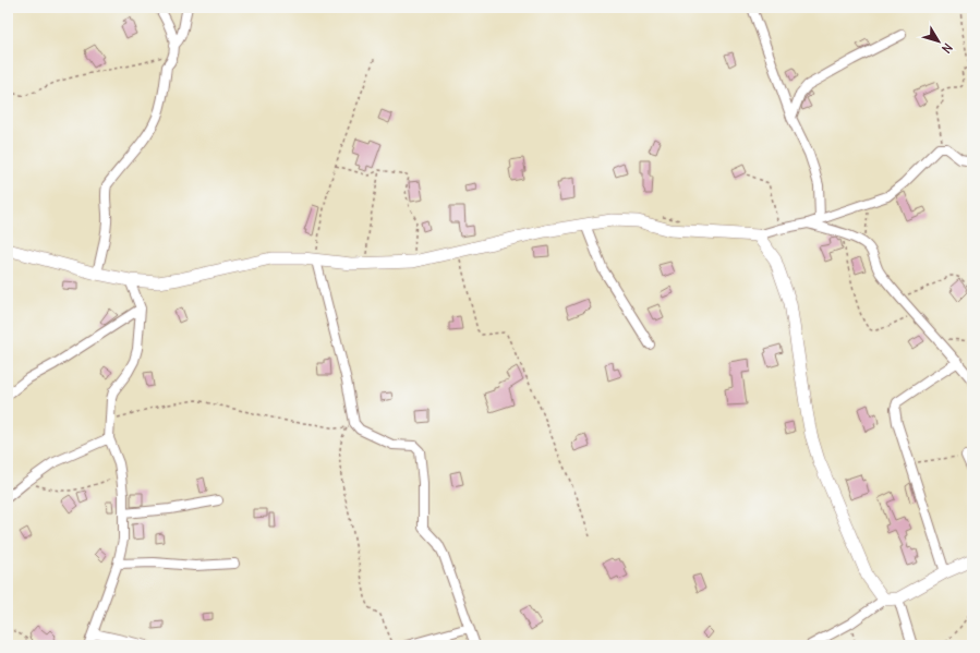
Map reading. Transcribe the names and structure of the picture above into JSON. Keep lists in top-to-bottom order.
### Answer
{
  "north": "bottom right"
}
